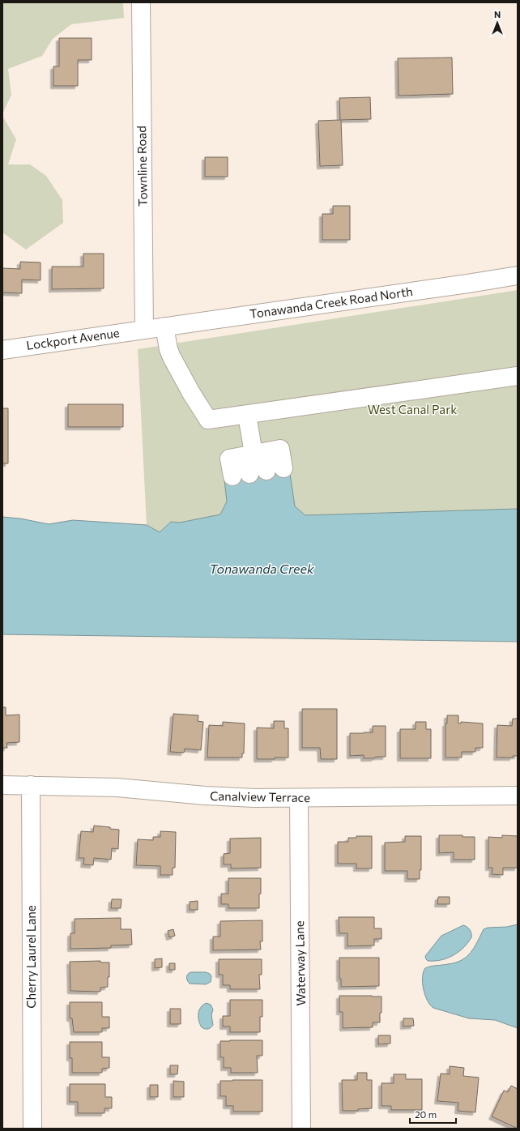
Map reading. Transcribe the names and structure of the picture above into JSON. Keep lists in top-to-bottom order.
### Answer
{
  "streets": {
    "street": [
      "Townline Road",
      "Tonawanda Creek Road North",
      "Lockport Avenue",
      "Canalview Terrace",
      "Cherry Laurel Lane",
      "Waterway Lane"
    ]
  },
  "crossings": [
    ["Townline Road", "Tonawanda Creek Road North"],
    ["Townline Road", "Lockport Avenue"],
    ["Tonawanda Creek Road North", "Lockport Avenue"],
    ["Canalview Terrace", "Cherry Laurel Lane"],
    ["Canalview Terrace", "Waterway Lane"]
  ],
  "water": ["Tonawanda Creek"],
  "parks": ["West Canal Park"],
  "scale_bar": "20 m",
  "north": "top"
}
